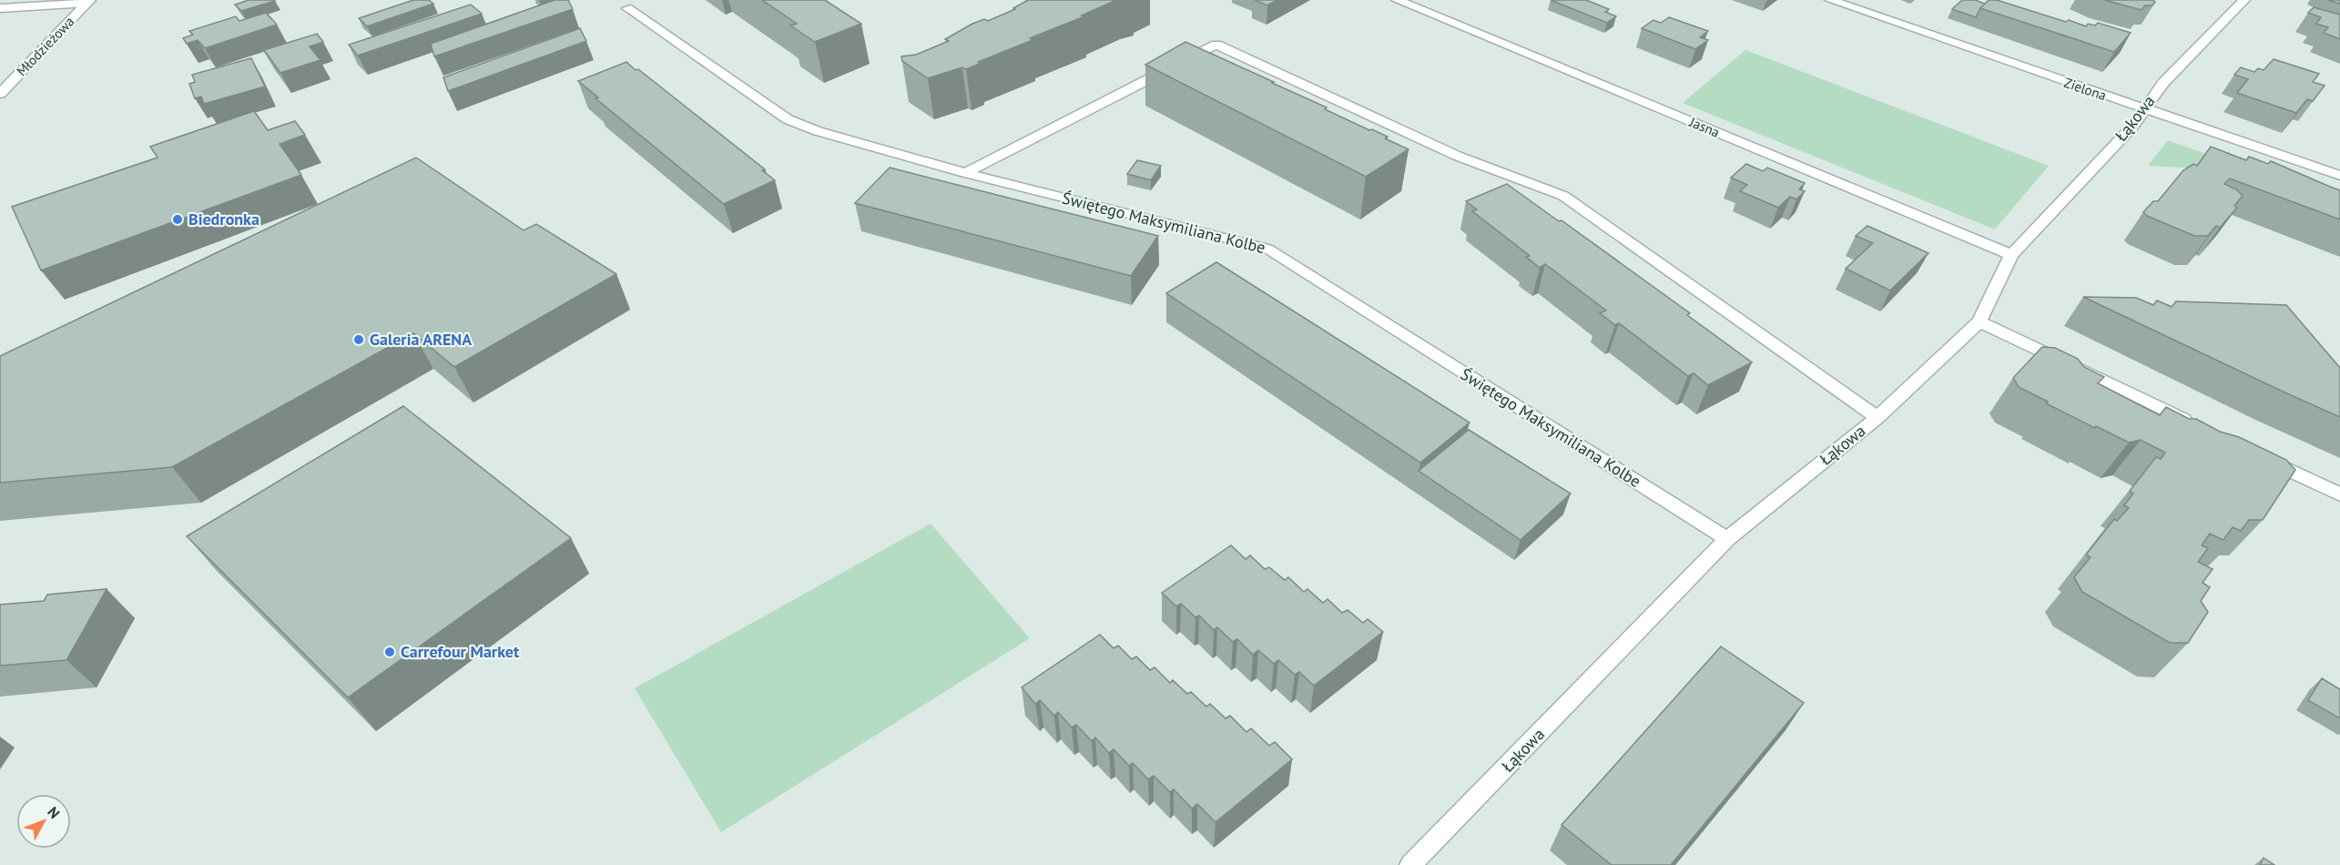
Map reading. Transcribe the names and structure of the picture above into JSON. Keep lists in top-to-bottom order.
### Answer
{
  "streets": {
    "street": [
      "Młodzieżowa",
      "Zielona",
      "Łąkowa",
      "Jasna",
      "Świętego Maksymiliana Kolbe"
    ]
  },
  "crossings": [
    ["Zielona", "Łąkowa"],
    ["Łąkowa", "Jasna"],
    ["Łąkowa", "Świętego Maksymiliana Kolbe"]
  ],
  "places": ["Biedronka", "Galeria ARENA", "Carrefour Market"],
  "north": "top right"
}
